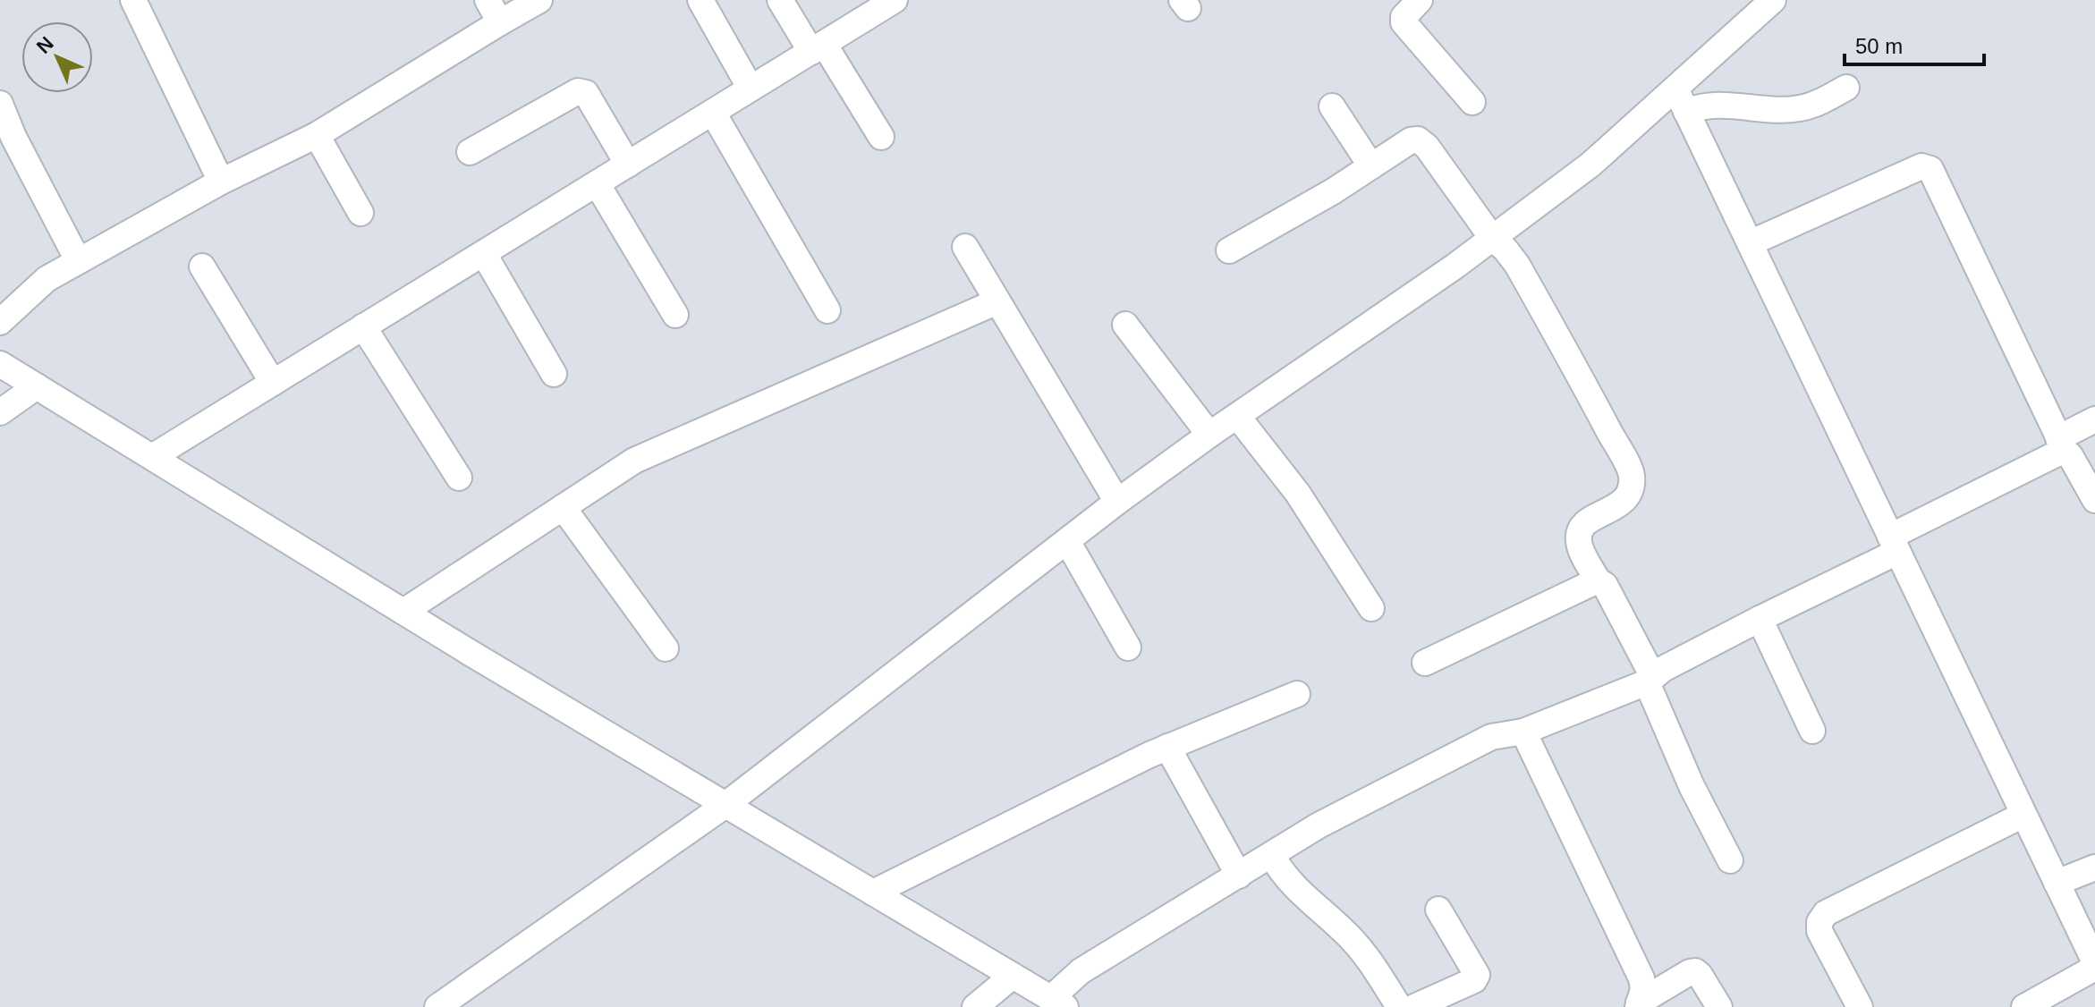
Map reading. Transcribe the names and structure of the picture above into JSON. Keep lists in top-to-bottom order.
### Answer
{
  "scale_bar": "50 m",
  "north": "top left"
}
